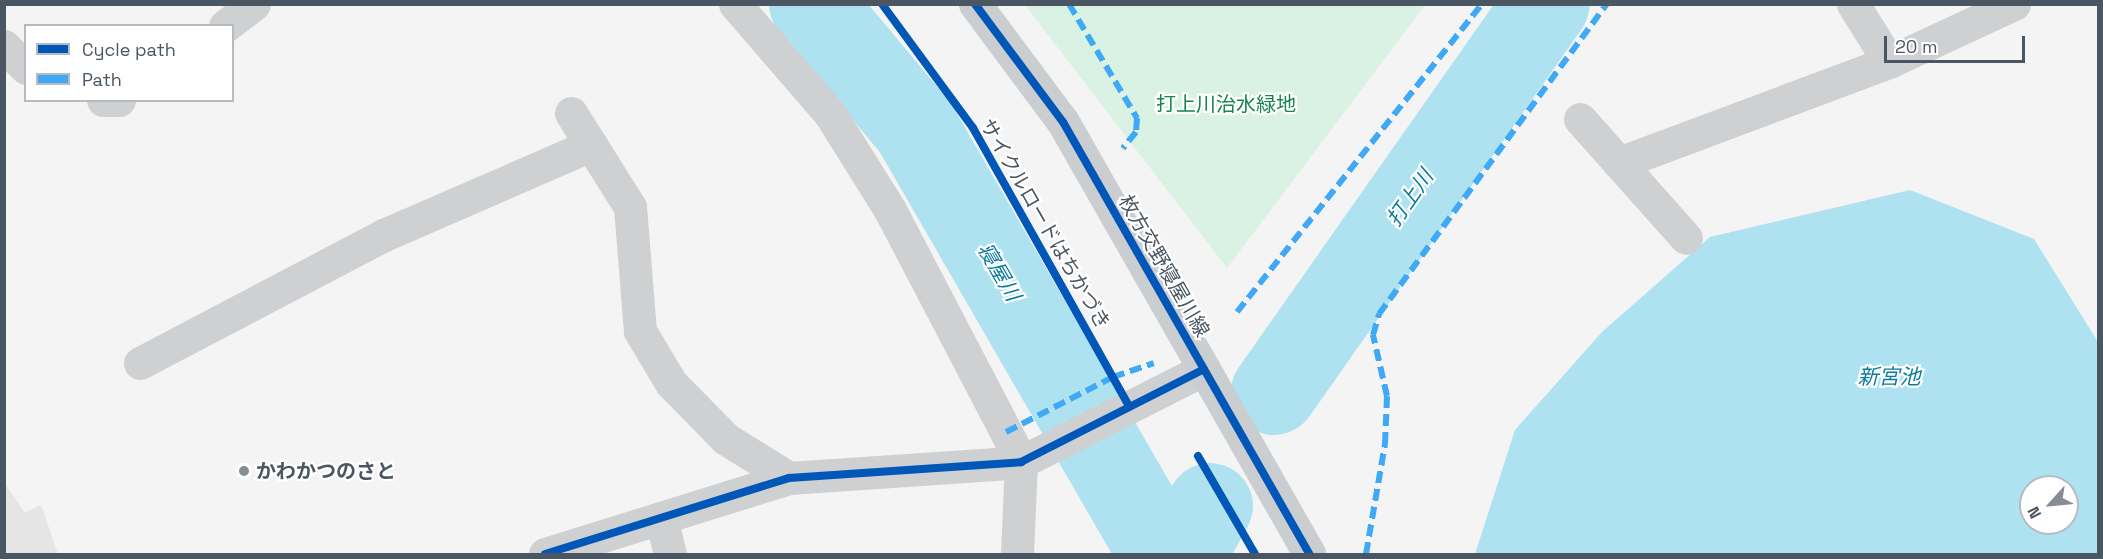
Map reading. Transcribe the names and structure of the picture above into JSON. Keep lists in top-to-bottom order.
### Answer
{
  "streets": {
    "main road": ["枚方交野寝屋川線"],
    "cycle path": ["サイクルロードはちかづき"]
  },
  "water": ["打上川", "寝屋川", "新宮池"],
  "parks": ["打上川治水緑地"],
  "places": ["かわかつのさと"],
  "legend": ["Cycle path", "Path"],
  "scale_bar": "20 m",
  "north": "bottom left"
}
